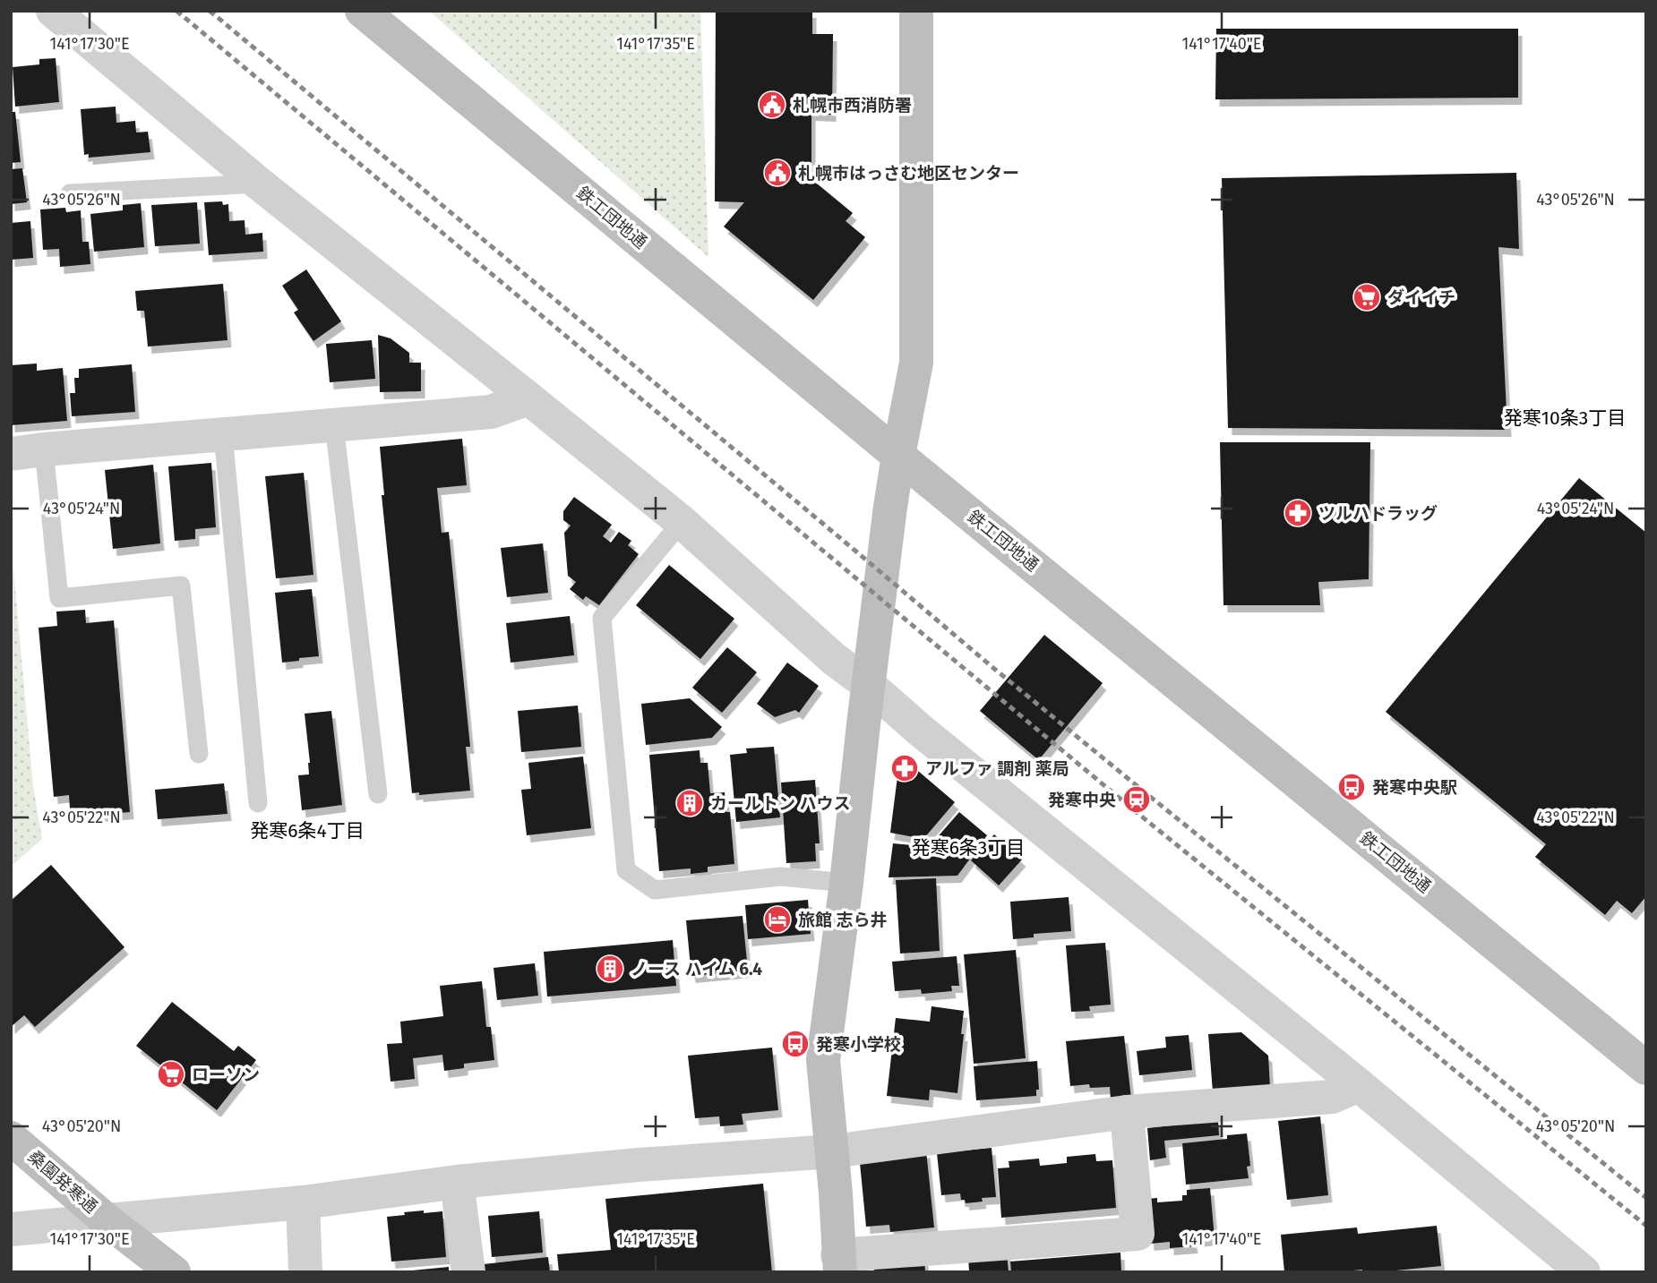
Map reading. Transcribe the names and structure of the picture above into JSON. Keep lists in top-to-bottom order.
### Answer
{
  "streets": {
    "street": ["鉄工団地通", "桑園発寒通"]
  },
  "districts": ["発寒10条3丁目", "発寒6条4丁目", "発寒6条3丁目"],
  "places": {
    "public building": ["札幌市西消防署", "札幌市はっさむ地区センター"],
    "supermarket": ["ダイイチ", "ローソン"],
    "pharmacy": ["ツルハドラッグ", "アルファ 調剤 薬局"],
    "bus stop": ["発寒中央駅", "発寒小学校"],
    "station": ["発寒中央"],
    "building": ["カールトン ハウス", "ノース ハイム 6.4"],
    "hotel": ["旅館 志ら井"]
  },
  "coordinates": [
    "141°17'30\"E",
    "141°17'35\"E",
    "141°17'40\"E",
    "43°05'26\"N",
    "43°05'24\"N",
    "43°05'22\"N",
    "43°05'20\"N"
  ]
}
